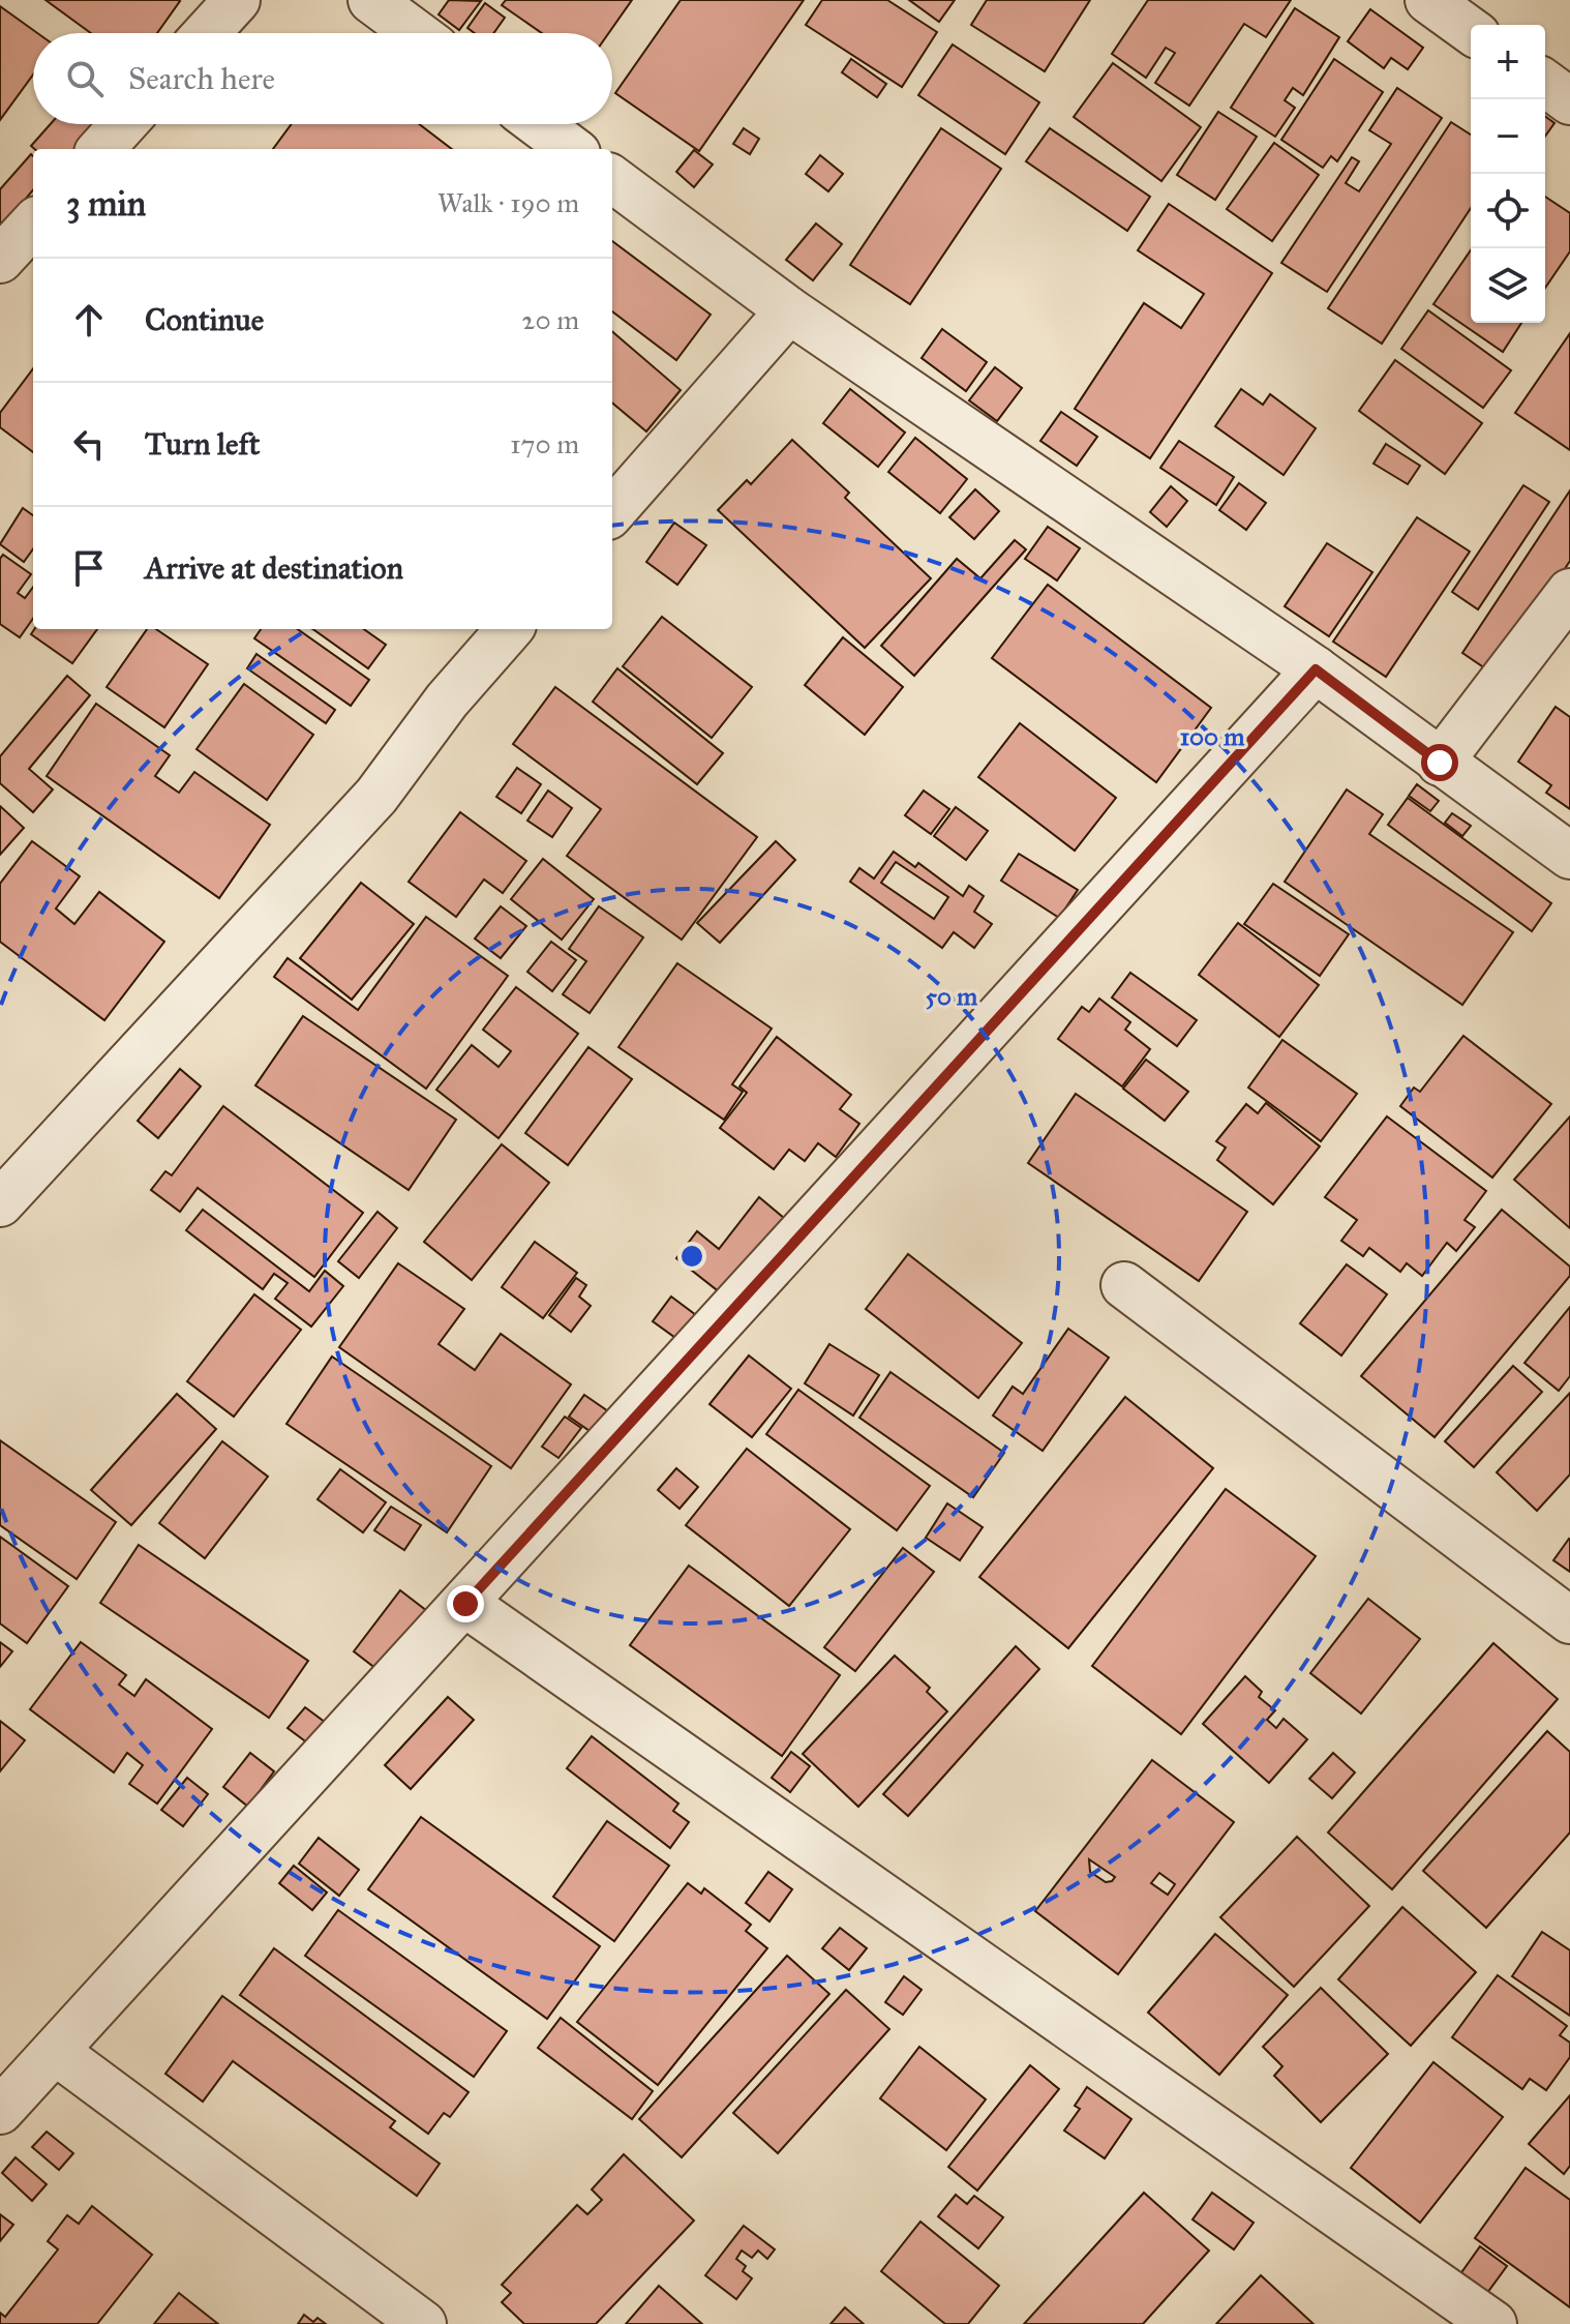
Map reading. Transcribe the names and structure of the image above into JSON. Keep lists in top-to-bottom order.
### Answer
{
  "page": {
    "map_buttons": ["+", "−"],
    "search": "Search here",
    "heading": ["3 min", "Walk · 190 m"],
    "list": [
      ["Continue", "20 m"],
      ["Turn left", "170 m"],
      "Arrive at destination"
    ]
  },
  "rings": ["100 m", "50 m"]
}
